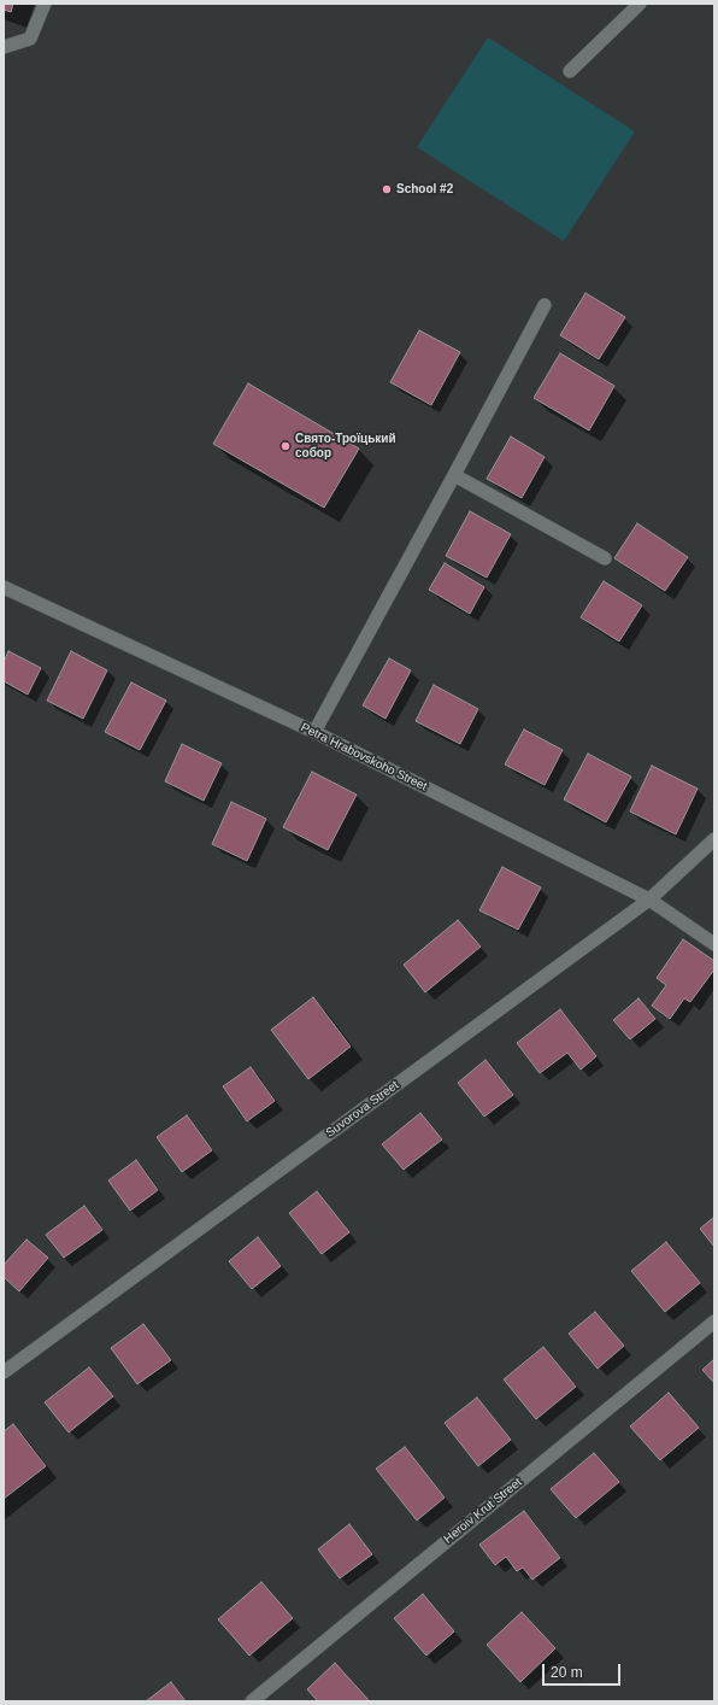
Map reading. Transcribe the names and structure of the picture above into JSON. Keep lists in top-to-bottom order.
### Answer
{
  "streets": {
    "street": ["Petra Hrabovskoho Street", "Suvorova Street", "Heroiv Krut Street"]
  },
  "crossings": [
    ["Petra Hrabovskoho Street", "Suvorova Street"]
  ],
  "places": ["School #2", "Свято-Троїцький собор"],
  "scale_bar": "20 m"
}
